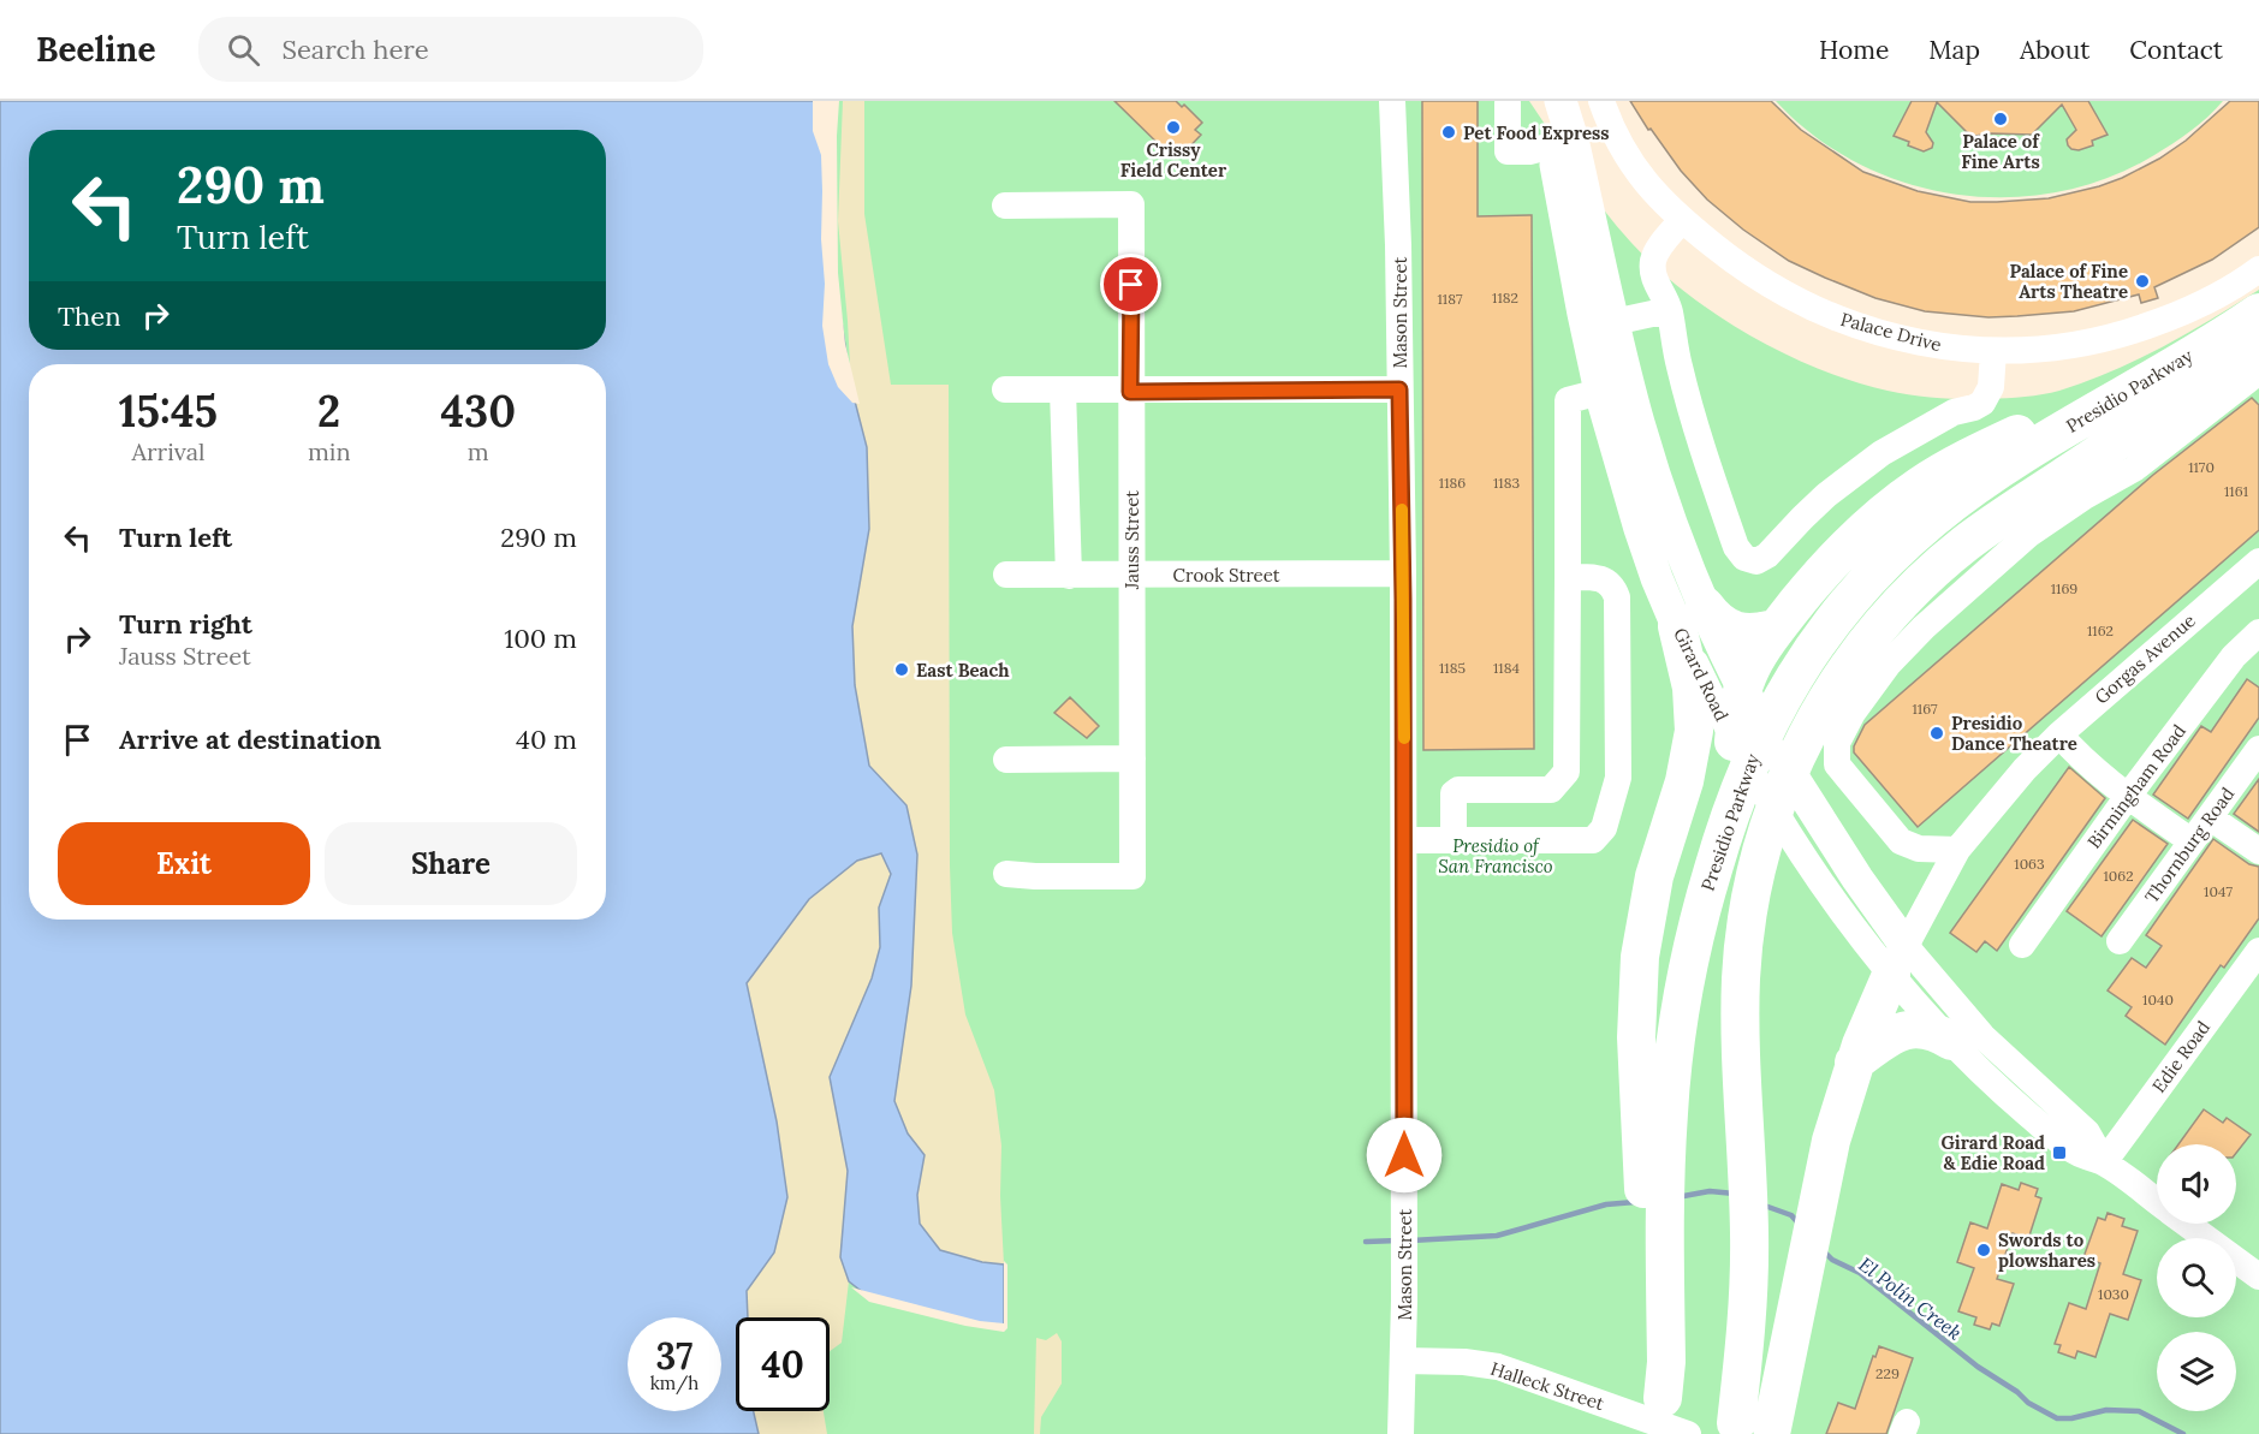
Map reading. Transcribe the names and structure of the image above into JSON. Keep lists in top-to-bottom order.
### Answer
{
  "streets": {
    "highway": ["Presidio Parkway"],
    "main road": ["Girard Road"],
    "street": [
      "Mason Street",
      "Palace Drive",
      "Jauss Street",
      "Crook Street",
      "Gorgas Avenue",
      "Birmingham Road",
      "Thornburg Road",
      "Edie Road",
      "Halleck Street"
    ]
  },
  "crossings": [
    ["Mason Street", "Crook Street"],
    ["Mason Street", "Halleck Street"],
    ["Jauss Street", "Crook Street"],
    ["Gorgas Avenue", "Girard Road"],
    ["Girard Road", "Edie Road"]
  ],
  "water": ["El Polín Creek"],
  "parks": ["Presidio of San Francisco"],
  "places": {
    "other": [
      "Palace of Fine Arts",
      "Crissy Field Center",
      "Pet Food Express",
      "Palace of Fine Arts Theatre",
      "East Beach",
      "Presidio Dance Theatre",
      "Swords to plowshares"
    ],
    "transit": ["Girard Road & Edie Road"]
  },
  "house_numbers": [
    "1182",
    "1187",
    "1170",
    "1186",
    "1183",
    "1161",
    "1169",
    "1162",
    "1185",
    "1184",
    "1167",
    "1063",
    "1062",
    "1047",
    "1040",
    "1030",
    "229"
  ],
  "page": {
    "header": "Beeline",
    "search": "Search here",
    "nav": [
      "Home",
      "Map",
      "About",
      "Contact"
    ],
    "turn": ["290 m", "Turn left"],
    "then": "Then",
    "eta": [
      "15:45",
      "Arrival",
      "2",
      "min",
      "430",
      "m"
    ],
    "list": [
      {
        "name": "Turn left",
        "value": "290 m"
      },
      {
        "name": "Turn right",
        "note": "Jauss Street",
        "value": "100 m"
      },
      {
        "name": "Arrive at destination",
        "value": "40 m"
      }
    ],
    "buttons": ["Exit", "Share"],
    "speed": "37 km/h",
    "limit": "40"
  }
}
